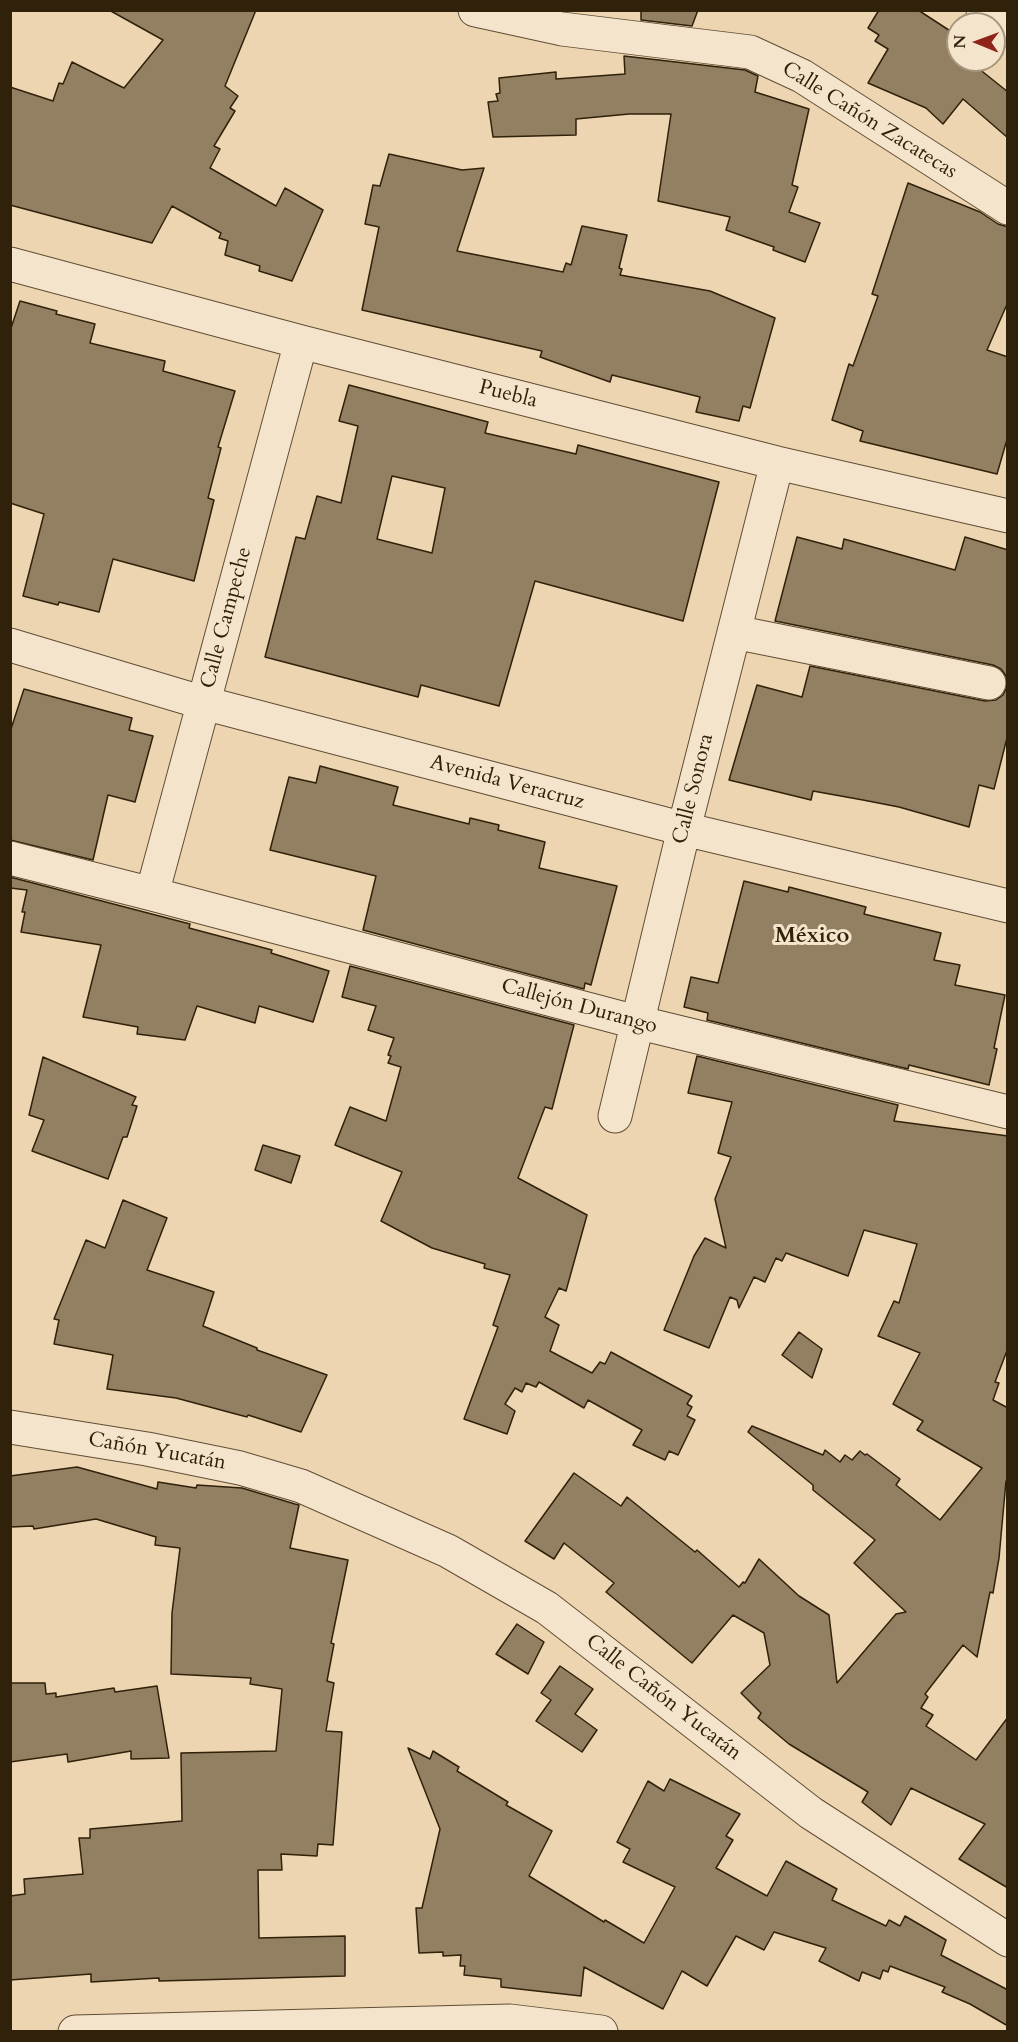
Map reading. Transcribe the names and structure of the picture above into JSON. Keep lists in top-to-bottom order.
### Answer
{
  "streets": {
    "street": [
      "Calle Cañón Zacatecas",
      "Puebla",
      "Calle Campeche",
      "Avenida Veracruz",
      "Calle Sonora",
      "Callejón Durango",
      "Cañón Yucatán",
      "Calle Cañón Yucatán"
    ]
  },
  "crossings": [
    ["Puebla", "Calle Campeche"],
    ["Puebla", "Calle Sonora"],
    ["Calle Campeche", "Avenida Veracruz"],
    ["Calle Campeche", "Callejón Durango"],
    ["Avenida Veracruz", "Calle Sonora"],
    ["Calle Sonora", "Callejón Durango"],
    ["Cañón Yucatán", "Calle Cañón Yucatán"]
  ],
  "districts": ["México"],
  "north": "left"
}
